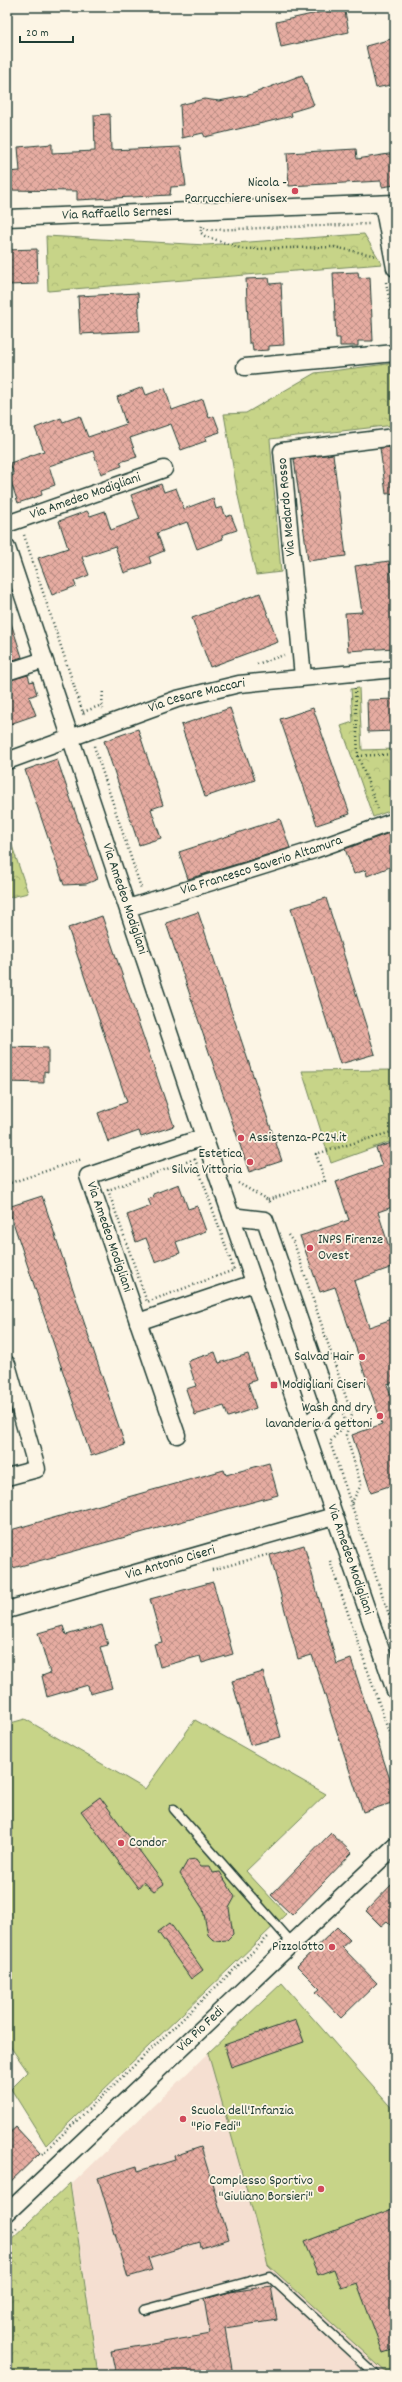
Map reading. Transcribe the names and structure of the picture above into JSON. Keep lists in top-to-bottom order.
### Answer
{
  "streets": {
    "street": [
      "Via Raffaello Sernesi",
      "Via Amedeo Modigliani",
      "Via Medardo Rosso",
      "Via Cesare Maccari",
      "Via Francesco Saverio Altamura",
      "Via Antonio Ciseri",
      "Via Pio Fedi"
    ]
  },
  "crossings": [
    ["Via Amedeo Modigliani", "Via Cesare Maccari"],
    ["Via Amedeo Modigliani", "Via Francesco Saverio Altamura"],
    ["Via Amedeo Modigliani", "Via Antonio Ciseri"],
    ["Via Medardo Rosso", "Via Cesare Maccari"]
  ],
  "places": {
    "other": [
      "Nicola - Parrucchiere unisex",
      "Assistenza-PC24.it",
      "Estetica Silvia Vittoria",
      "INPS Firenze Ovest",
      "Salvad Hair",
      "Wash and dry lavanderia a gettoni",
      "Condor",
      "Pizzolotto",
      "Scuola dell'Infanzia \"Pio Fedi\"",
      "Complesso Sportivo \"Giuliano Borsieri\""
    ],
    "transit": ["Modigliani Ciseri"]
  },
  "scale_bar": "20 m"
}
